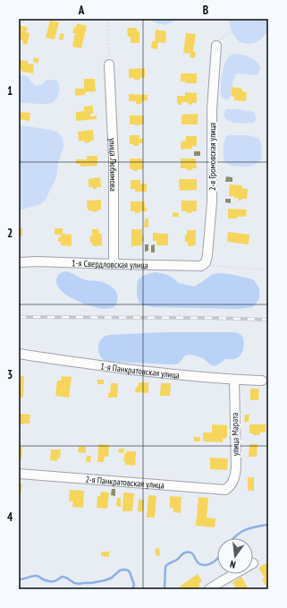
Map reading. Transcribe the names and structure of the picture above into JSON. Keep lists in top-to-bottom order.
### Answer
{
  "streets": {
    "street": [
      "2-я Громовская улица",
      "улица Любимова",
      "1-я Свердловская улица",
      "1-я Панкратовская улица",
      "улица Марата",
      "2-я Панкратовская улица"
    ]
  },
  "crossings": [
    ["2-я Громовская улица", "1-я Свердловская улица"],
    ["улица Любимова", "1-я Свердловская улица"],
    ["1-я Панкратовская улица", "улица Марата"],
    ["улица Марата", "2-я Панкратовская улица"]
  ],
  "north": "bottom",
  "grid": {
    "columns": ["A", "B"],
    "rows": [
      "1",
      "2",
      "3",
      "4"
    ]
  }
}
